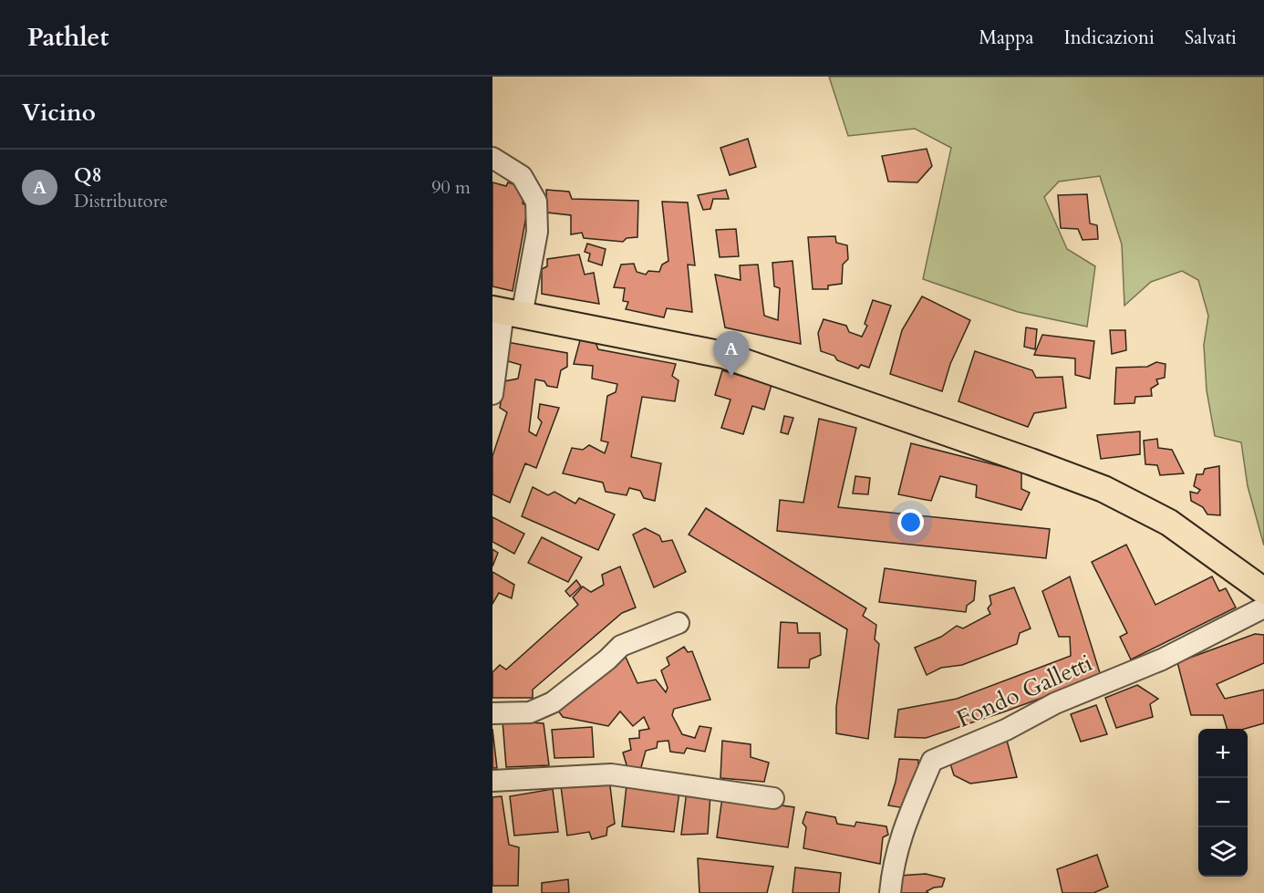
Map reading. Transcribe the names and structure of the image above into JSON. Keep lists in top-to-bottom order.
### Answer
{
  "streets": {
    "street": ["Fondo Galletti"]
  },
  "page": {
    "header": "Pathlet",
    "nav": ["Mappa", "Indicazioni", "Salvati"],
    "heading": "Vicino",
    "list": [
      {
        "mark": "A",
        "name": "Q8",
        "note": "Distributore",
        "value": "90 m"
      }
    ],
    "pins": "A",
    "map_buttons": ["+", "−"]
  }
}
